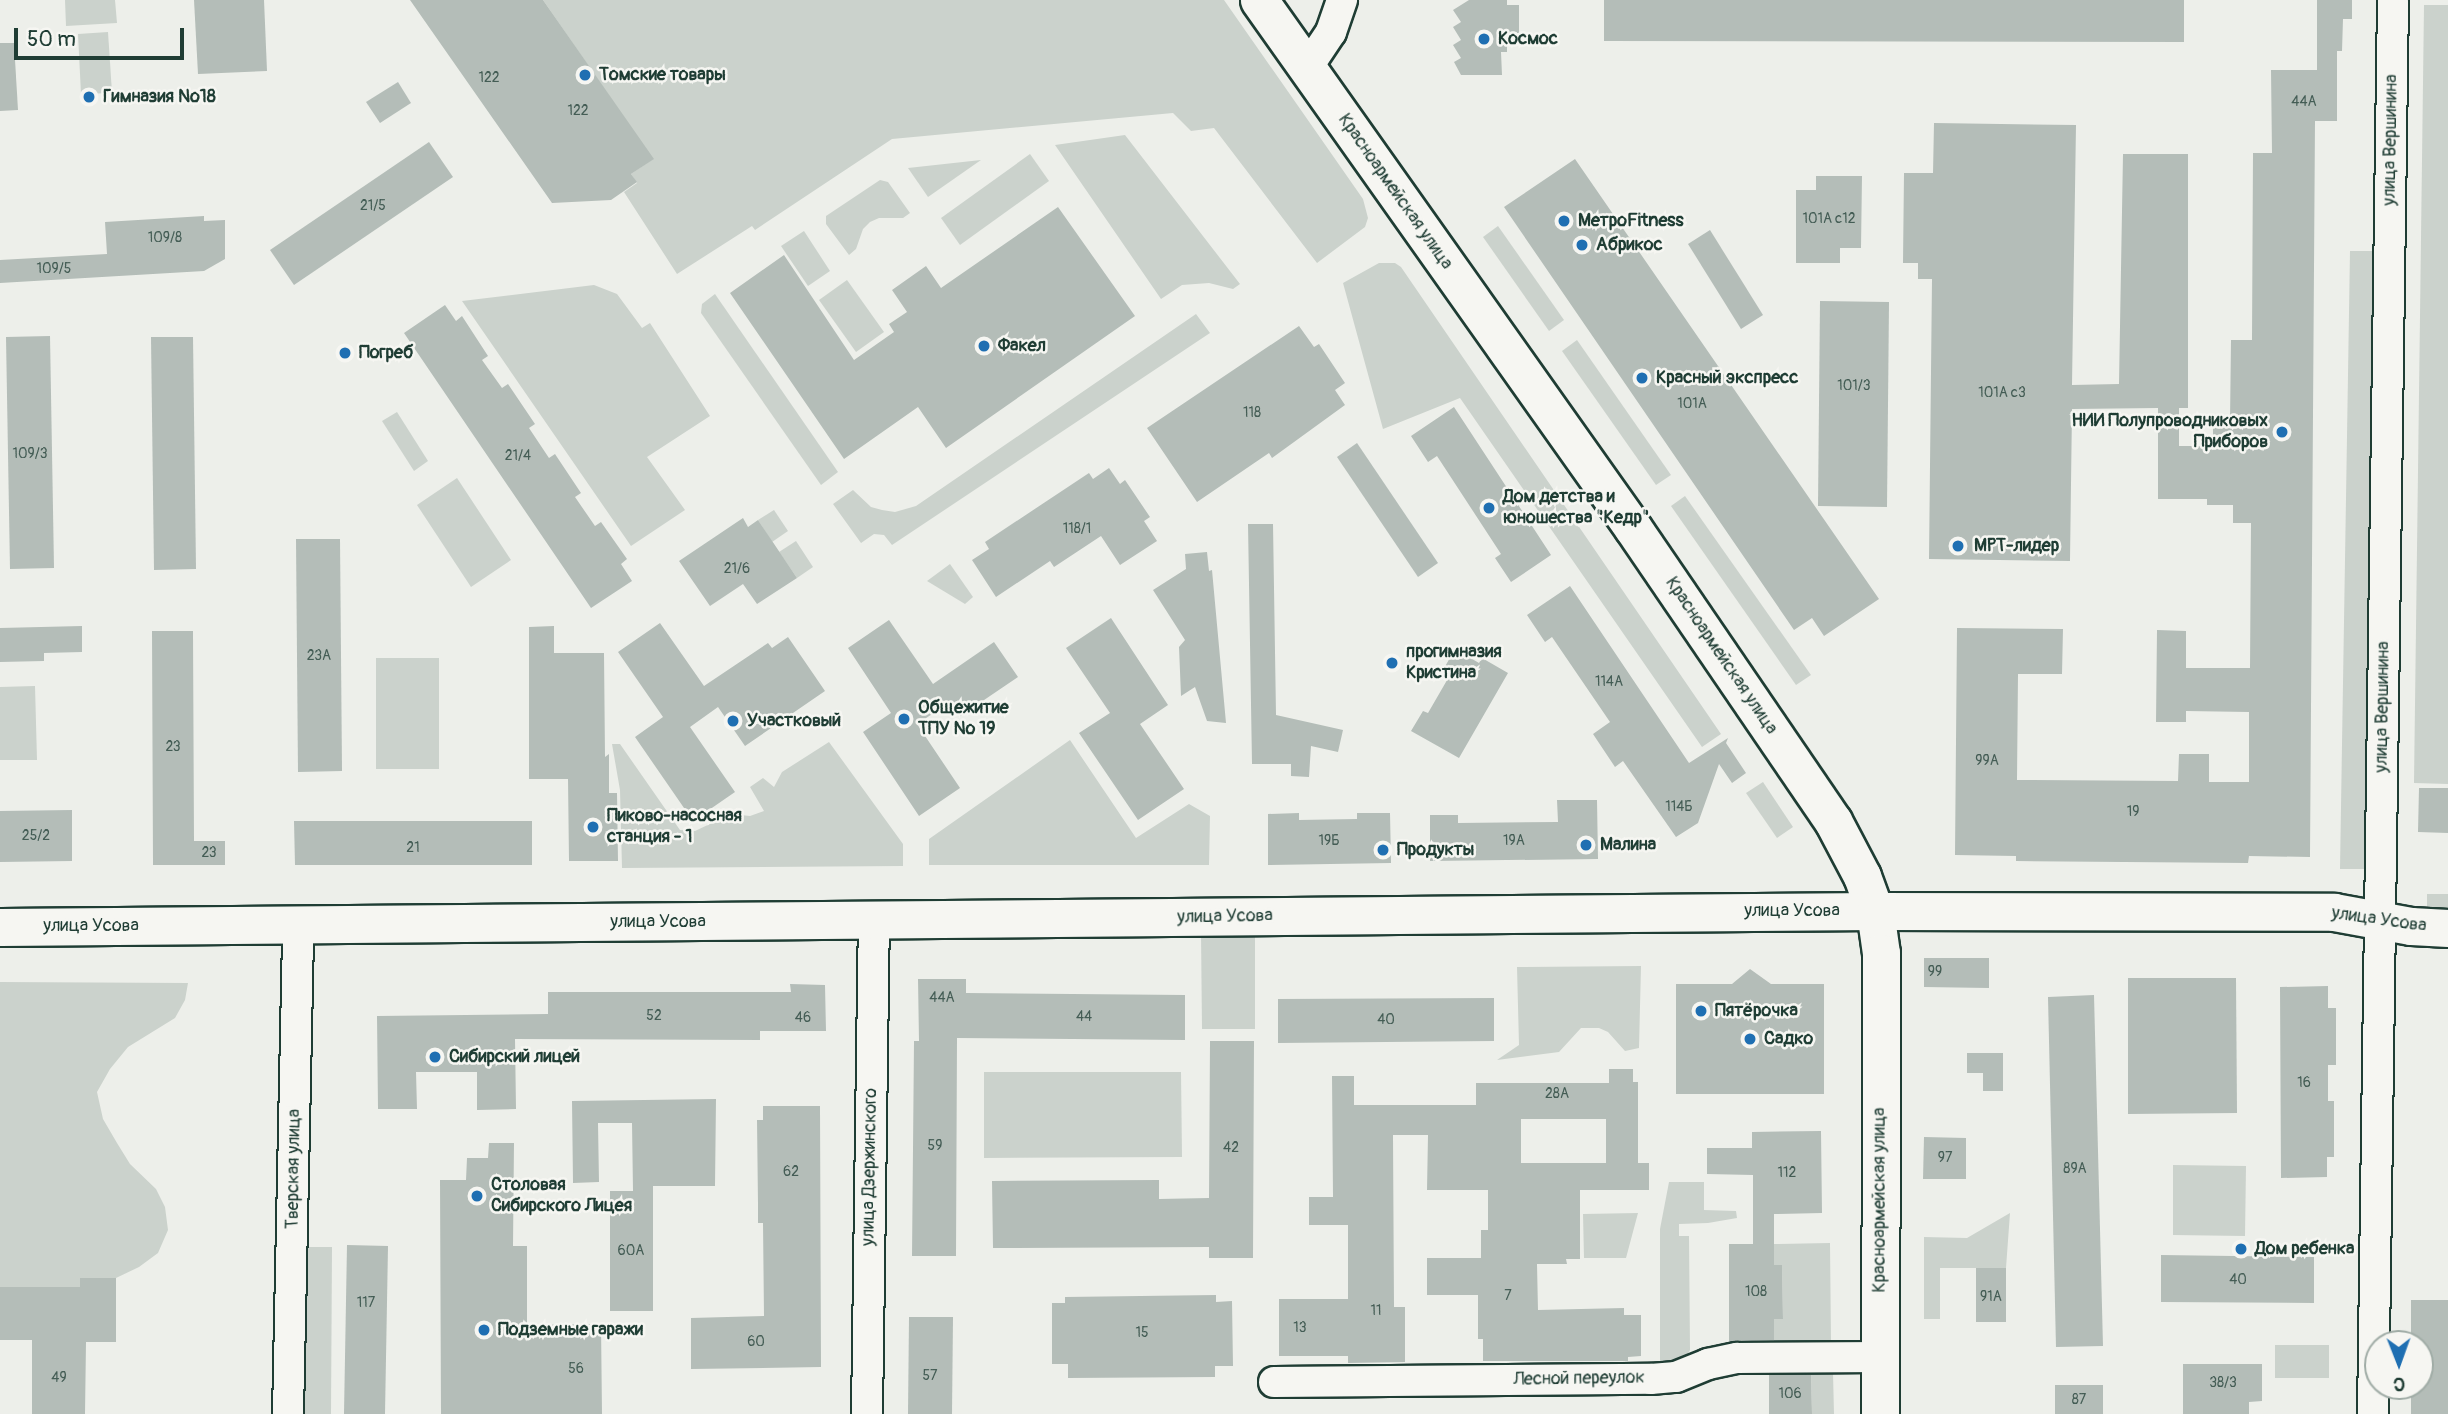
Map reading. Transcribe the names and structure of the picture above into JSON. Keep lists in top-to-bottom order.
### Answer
{
  "streets": {
    "main road": ["Красноармейская улица", "улица Усова"],
    "street": [
      "улица Вершинина",
      "улица Дзержинского",
      "Тверская улица",
      "Лесной переулок"
    ]
  },
  "crossings": [
    ["улица Вершинина", "улица Усова"],
    ["Красноармейская улица", "улица Усова"],
    ["Красноармейская улица", "Лесной переулок"],
    ["улица Усова", "улица Дзержинского"],
    ["улица Усова", "Тверская улица"]
  ],
  "places": [
    "Космос",
    "Томские товары",
    "Гимназия №18",
    "МетроFitness",
    "Абрикос",
    "Факел",
    "Погреб",
    "Красный экспресс",
    "НИИ Полупроводниковых Приборов",
    "Дом детства и юношества \"Кедр\"",
    "МРТ-лидер",
    "прогимназия Кристина",
    "Общежитие ТПУ № 19",
    "Участковый",
    "Пиково-насосная станция - 1",
    "Малина",
    "Продукты",
    "Пятёрочка",
    "Садко",
    "Сибирский лицей",
    "Столовая Сибирского Лицея",
    "Дом ребенка",
    "Подземные гаражи"
  ],
  "house_numbers": [
    "122",
    "44А",
    "122",
    "21/5",
    "101А с12",
    "109/8",
    "109/5",
    "101/3",
    "101А с3",
    "101А",
    "118",
    "109/3",
    "21/4",
    "118/1",
    "21/6",
    "23А",
    "114А",
    "23",
    "99А",
    "114Б",
    "19",
    "25/2",
    "19Б",
    "19А",
    "21",
    "23",
    "99",
    "44А",
    "52",
    "44",
    "46",
    "40",
    "16",
    "28А",
    "59",
    "42",
    "97",
    "89А",
    "62",
    "112",
    "60А",
    "40",
    "108",
    "7",
    "91А",
    "117",
    "11",
    "13",
    "15",
    "60",
    "56",
    "57",
    "49",
    "38/3",
    "106",
    "87"
  ],
  "scale_bar": "50 m",
  "north": "bottom"
}
